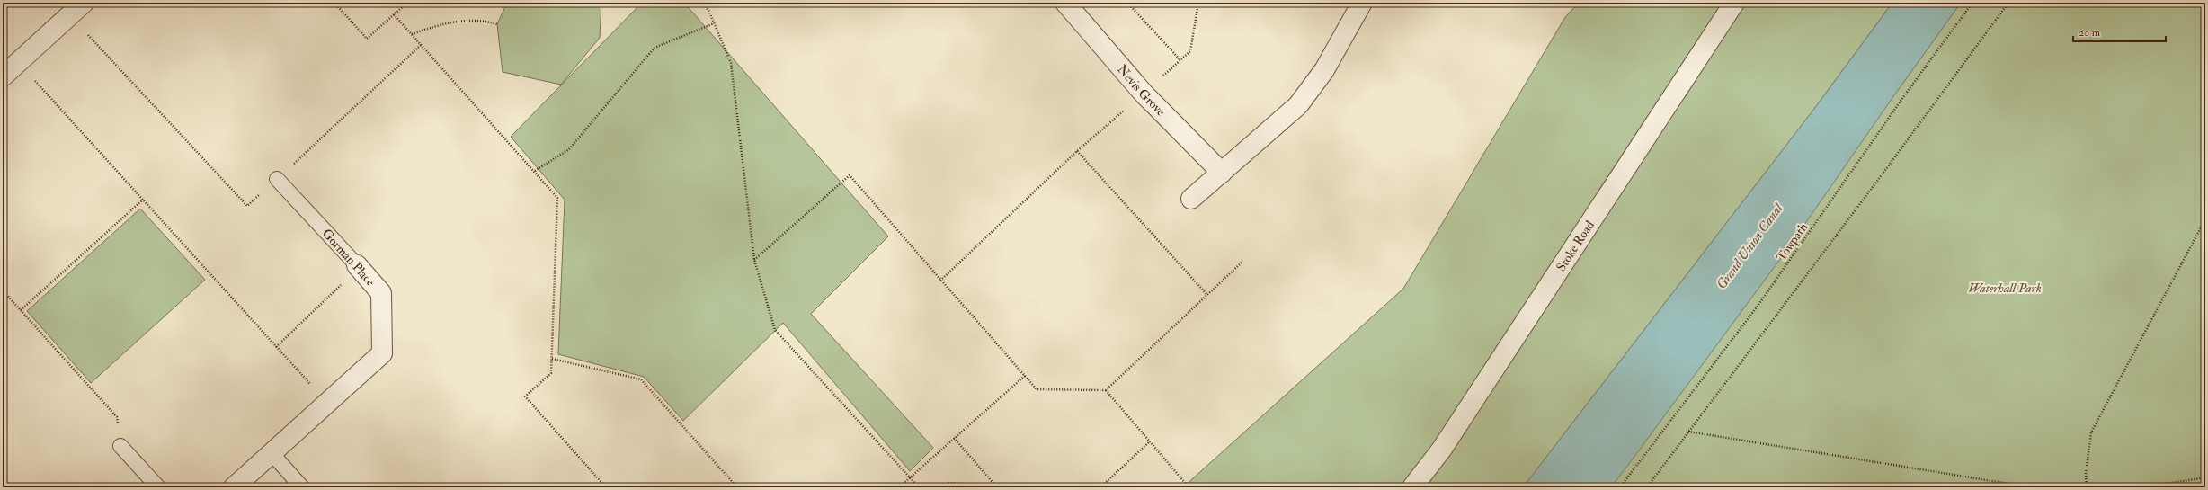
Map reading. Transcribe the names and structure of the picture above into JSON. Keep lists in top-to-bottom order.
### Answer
{
  "streets": {
    "street": ["Nevis Grove", "Stoke Road", "Gorman Place"],
    "path": ["Towpath"]
  },
  "water": ["Grand Union Canal"],
  "parks": ["Waterhall Park"],
  "scale_bar": "20 m"
}
